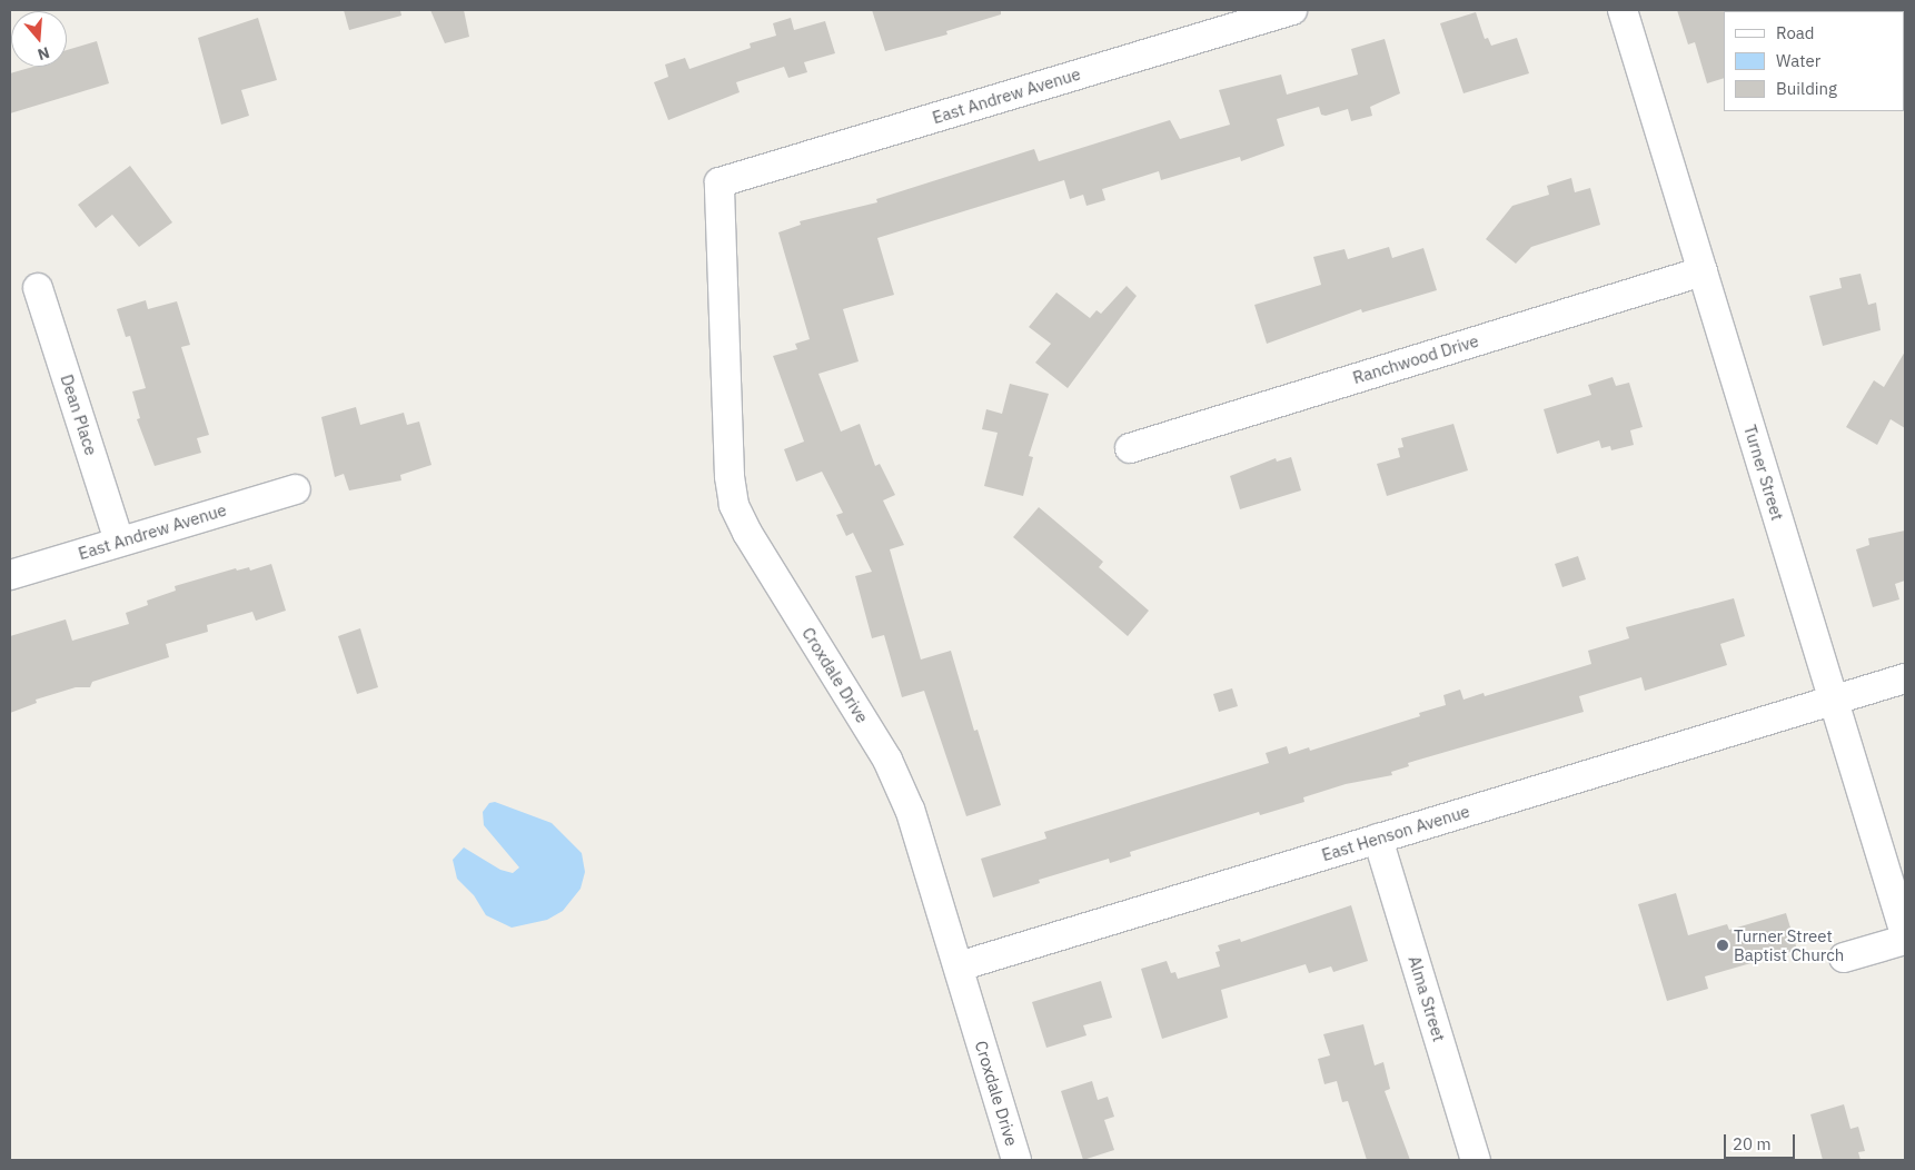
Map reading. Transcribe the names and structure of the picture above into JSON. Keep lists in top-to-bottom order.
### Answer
{
  "streets": {
    "street": [
      "East Andrew Avenue",
      "Ranchwood Drive",
      "Dean Place",
      "Turner Street",
      "Croxdale Drive",
      "East Henson Avenue",
      "Alma Street"
    ]
  },
  "crossings": [
    ["East Andrew Avenue", "Dean Place"],
    ["East Andrew Avenue", "Croxdale Drive"],
    ["Ranchwood Drive", "Turner Street"],
    ["Turner Street", "East Henson Avenue"],
    ["Croxdale Drive", "East Henson Avenue"],
    ["East Henson Avenue", "Alma Street"]
  ],
  "places": ["Turner Street Baptist Church"],
  "legend": ["Road", "Water", "Building"],
  "scale_bar": "20 m",
  "north": "bottom"
}
